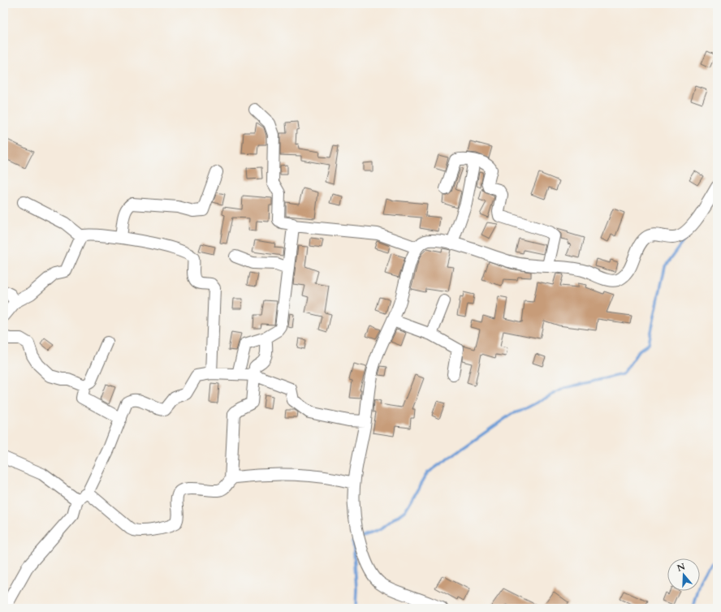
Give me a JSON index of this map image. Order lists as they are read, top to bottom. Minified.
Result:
{"north":"top"}
